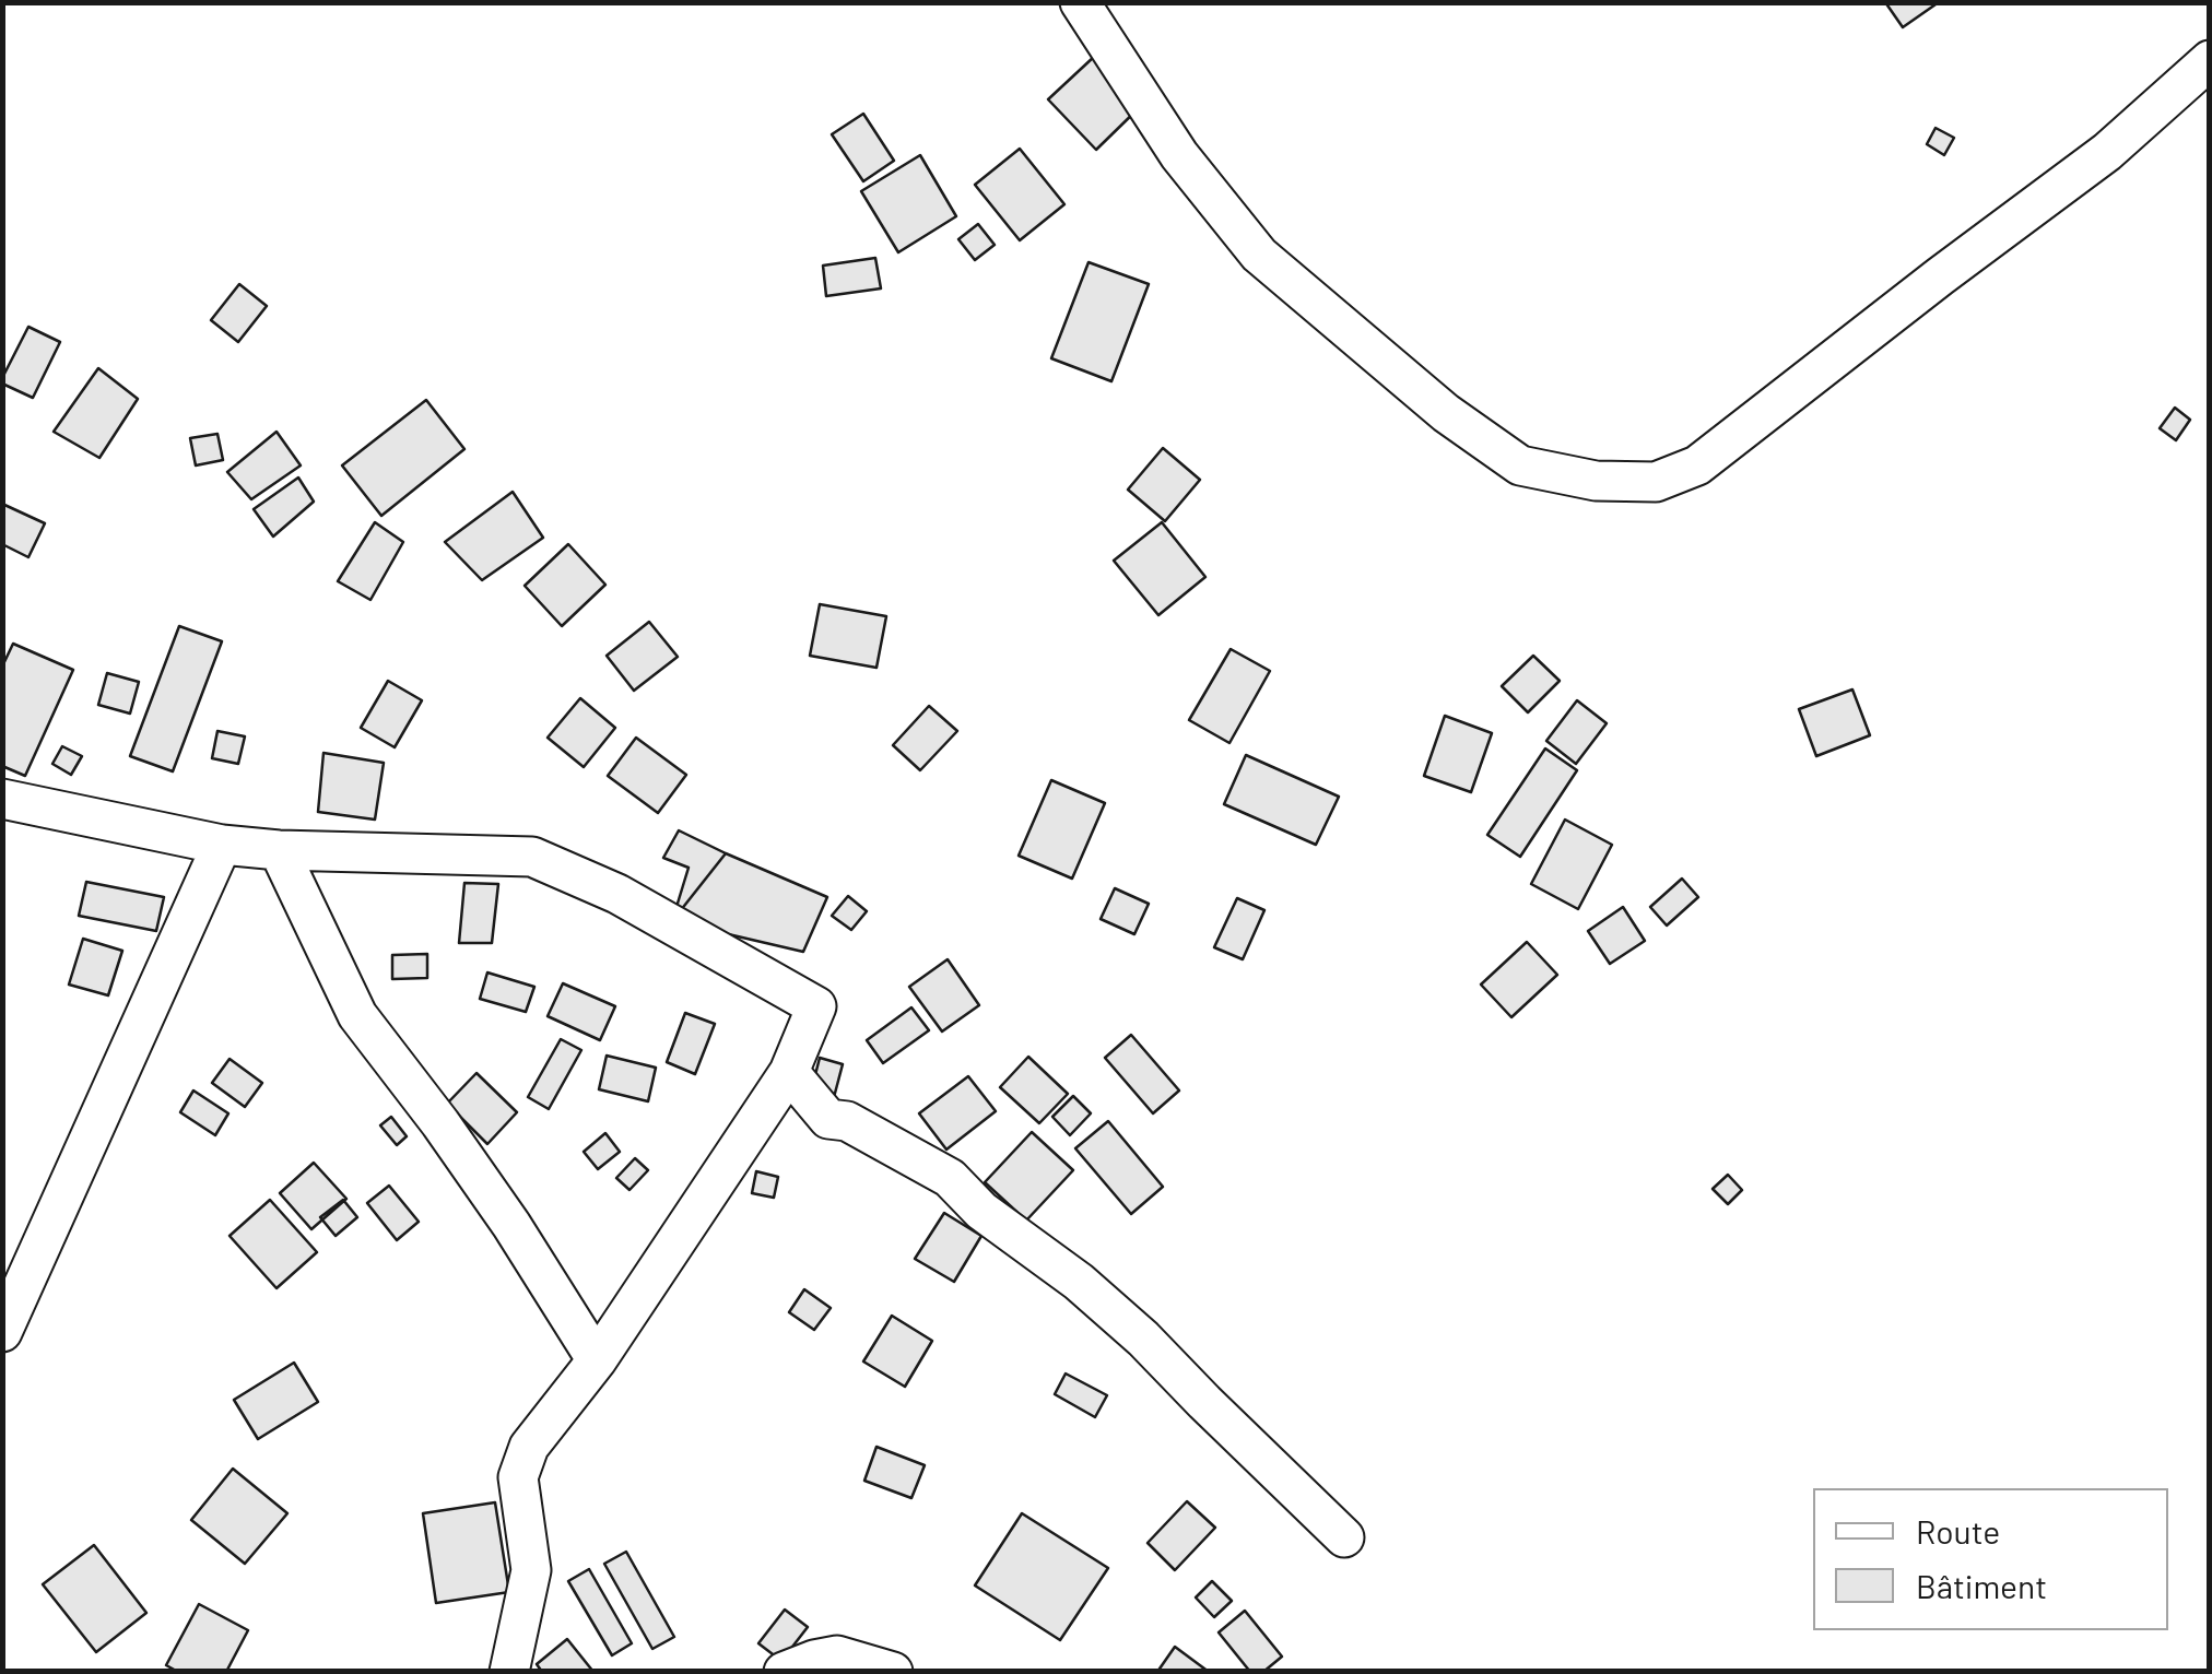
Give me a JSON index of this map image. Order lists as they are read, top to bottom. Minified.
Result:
{"legend":["Route","Bâtiment"]}
